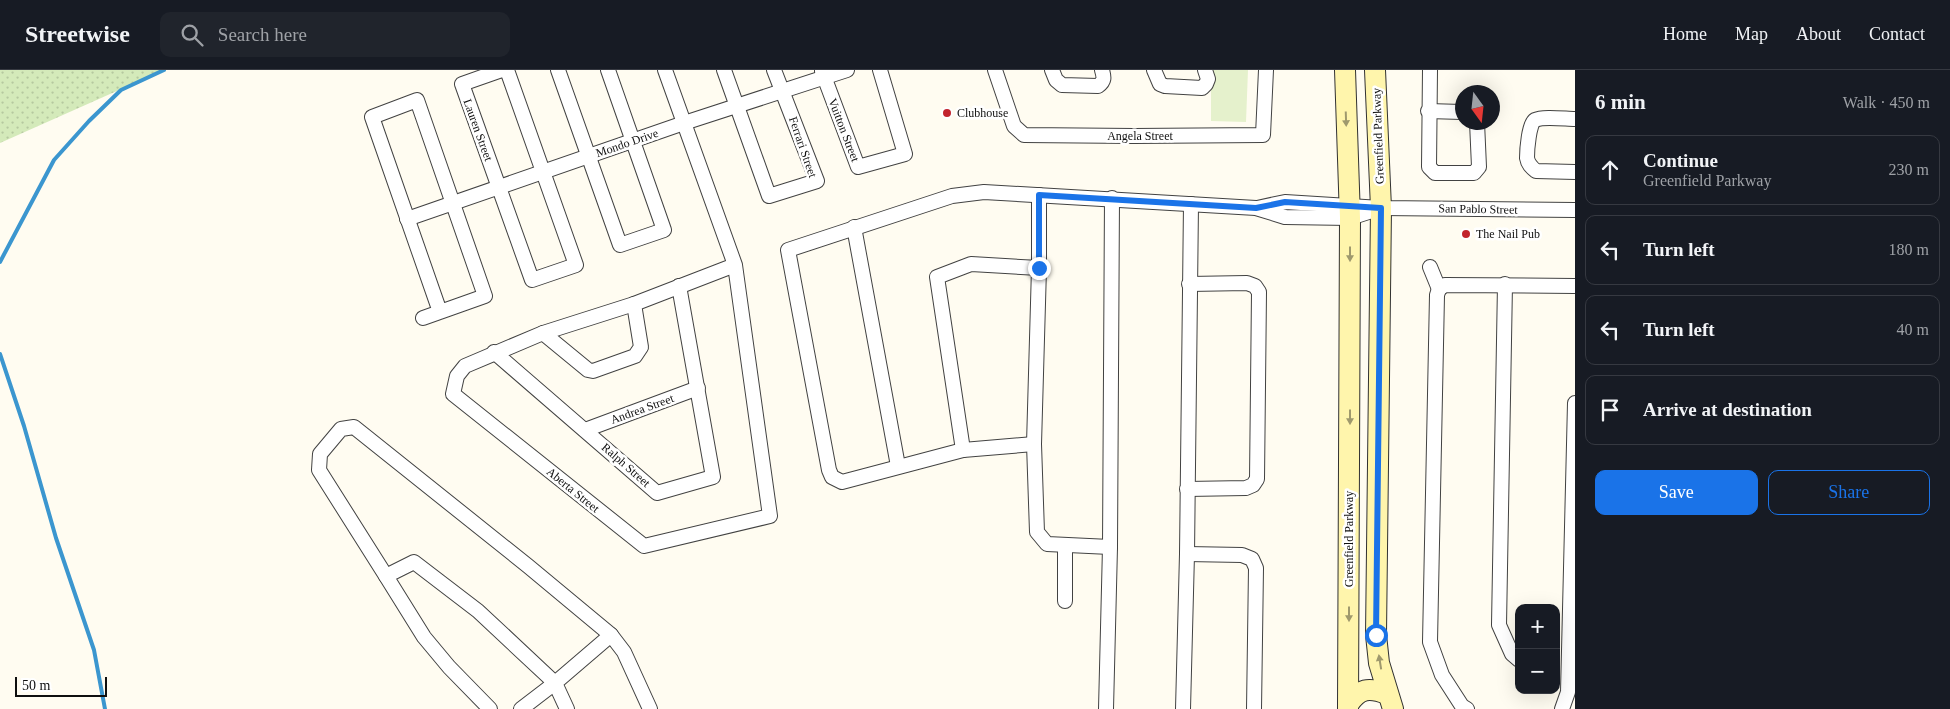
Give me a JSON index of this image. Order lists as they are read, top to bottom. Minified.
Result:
{"streets":{"main road":["Greenfield Parkway"],"street":["Lauren Street","Vuitton Street","Angela Street","Mondo Drive","Ferrari Street","San Pablo Street","Andrea Street","Ralph Street","Aberta Street"]},"crossings":[["Lauren Street","Mondo Drive"],["Vuitton Street","Mondo Drive"],["Greenfield Parkway","San Pablo Street"],["Mondo Drive","Ferrari Street"],["Mondo Drive","Aberta Street"],["Andrea Street","Ralph Street"],["Ralph Street","Aberta Street"]],"places":["Clubhouse","The Nail Pub"],"scale_bar":"50 m","north":"bottom","page":{"header":"Streetwise","search":"Search here","nav":["Home","Map","About","Contact"],"heading":["6 min","Walk · 450 m"],"list":[["Continue","Greenfield Parkway","230 m"],["Turn left","180 m"],["Turn left","40 m"],"Arrive at destination"],"buttons":["Save","Share"],"map_buttons":["+","−"],"scale":"50 m"}}
